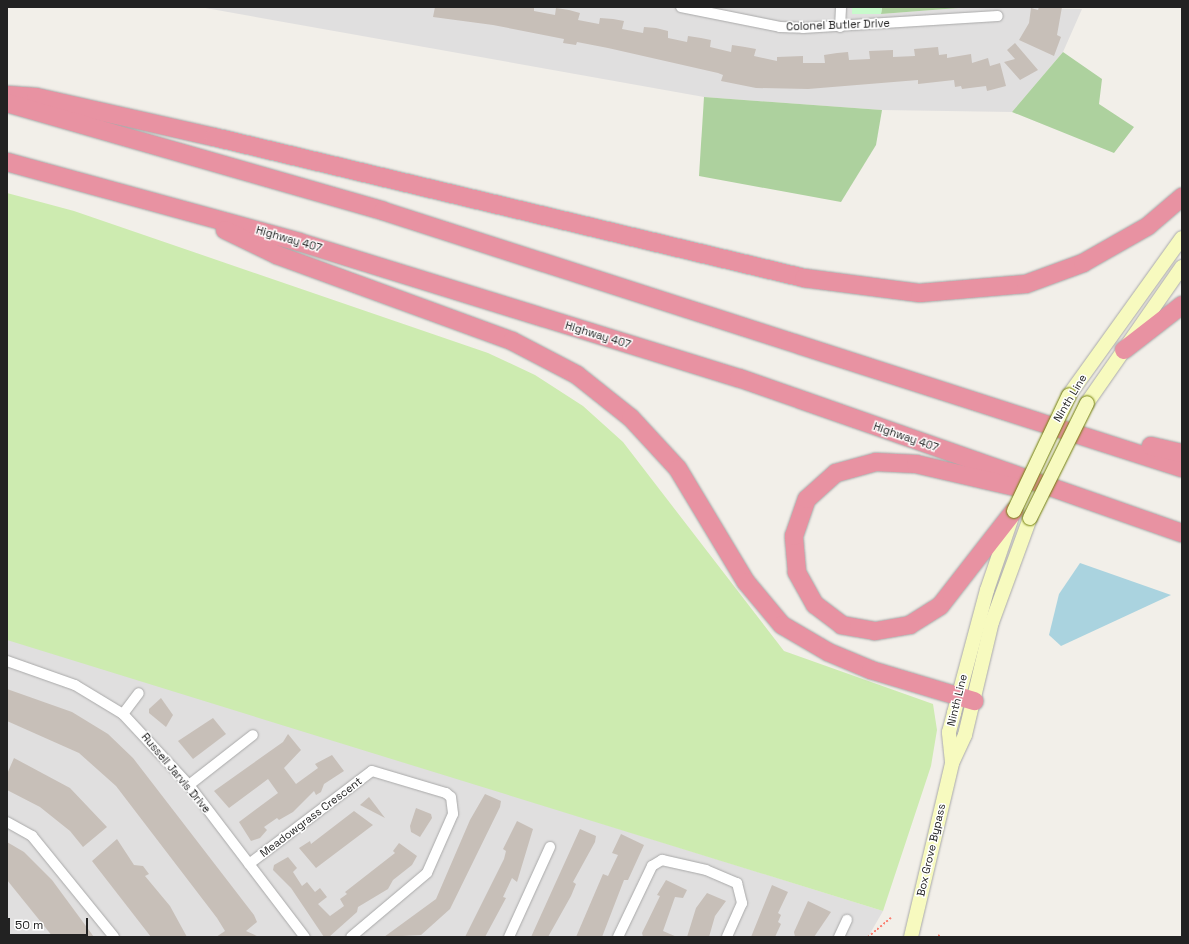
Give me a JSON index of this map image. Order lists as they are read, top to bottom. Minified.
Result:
{"streets":{"highway":["Highway 407"],"main road":["Ninth Line","Box Grove Bypass"],"street":["Colonel Butler Drive","Russell Jarvis Drive","Meadowgrass Crescent"]},"crossings":[["Ninth Line","Box Grove Bypass"],["Russell Jarvis Drive","Meadowgrass Crescent"]],"scale_bar":"50 m"}
